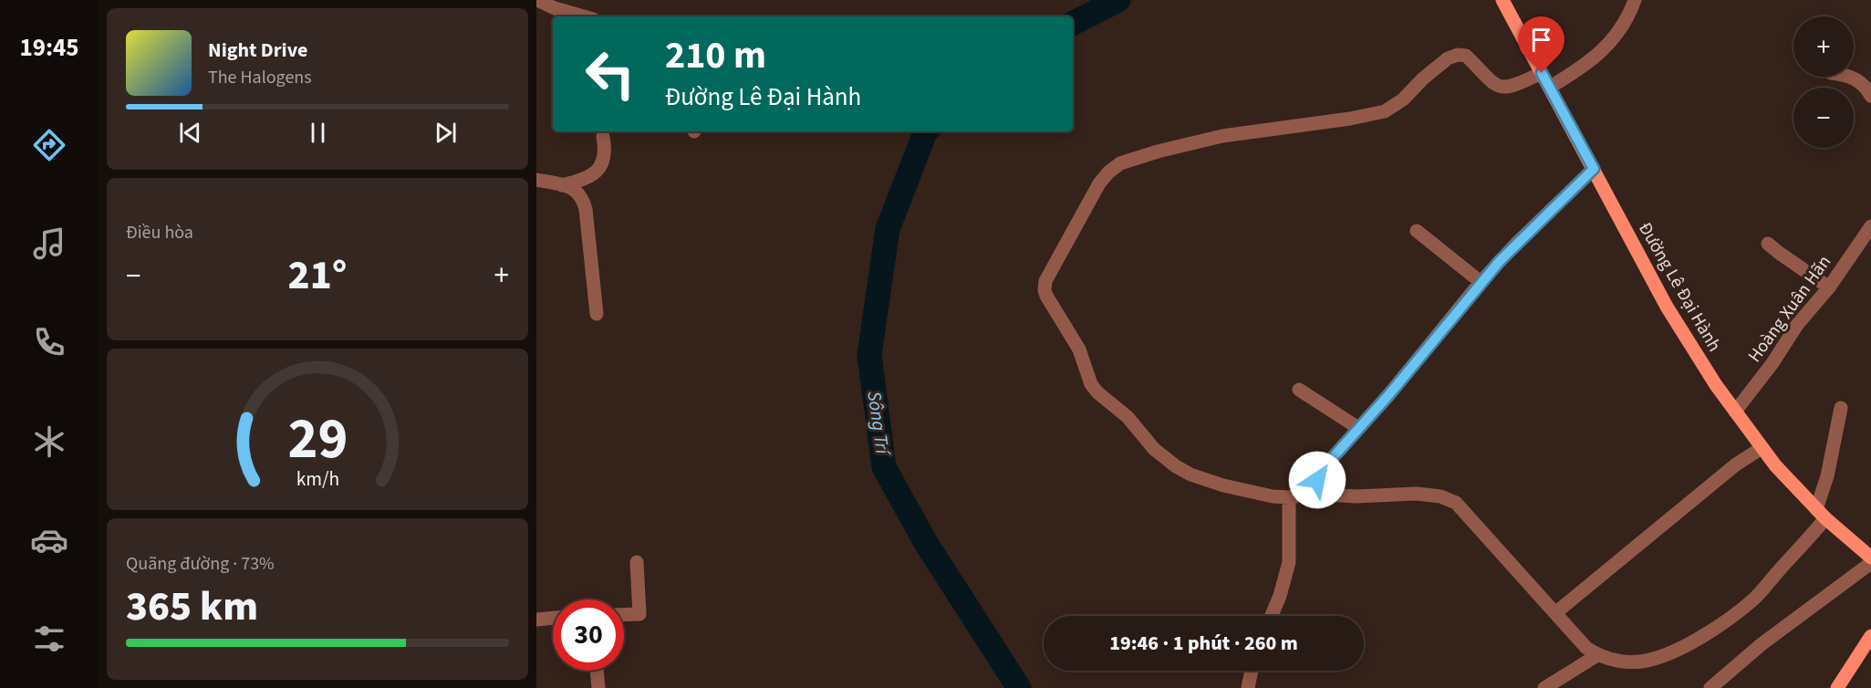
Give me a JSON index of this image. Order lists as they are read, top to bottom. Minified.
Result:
{"streets":{"main road":["Đường Lê Đại Hành"],"street":["Hoàng Xuân Hãn"]},"crossings":[["Đường Lê Đại Hành","Hoàng Xuân Hãn"]],"water":["Sông Trí"],"page":{"tabs":"19:45","map_buttons":["+","−"],"turn":["210 m","Đường Lê Đại Hành"],"song":["Night Drive","The Halogens"],"tile":["Điều hòa",["Quãng đường · 73%","365 km"]],"heat":["−","21°","+"],"limit":"30","trip":"19:46 · 1 phút · 260 m","gauge":["29","km/h"]}}
